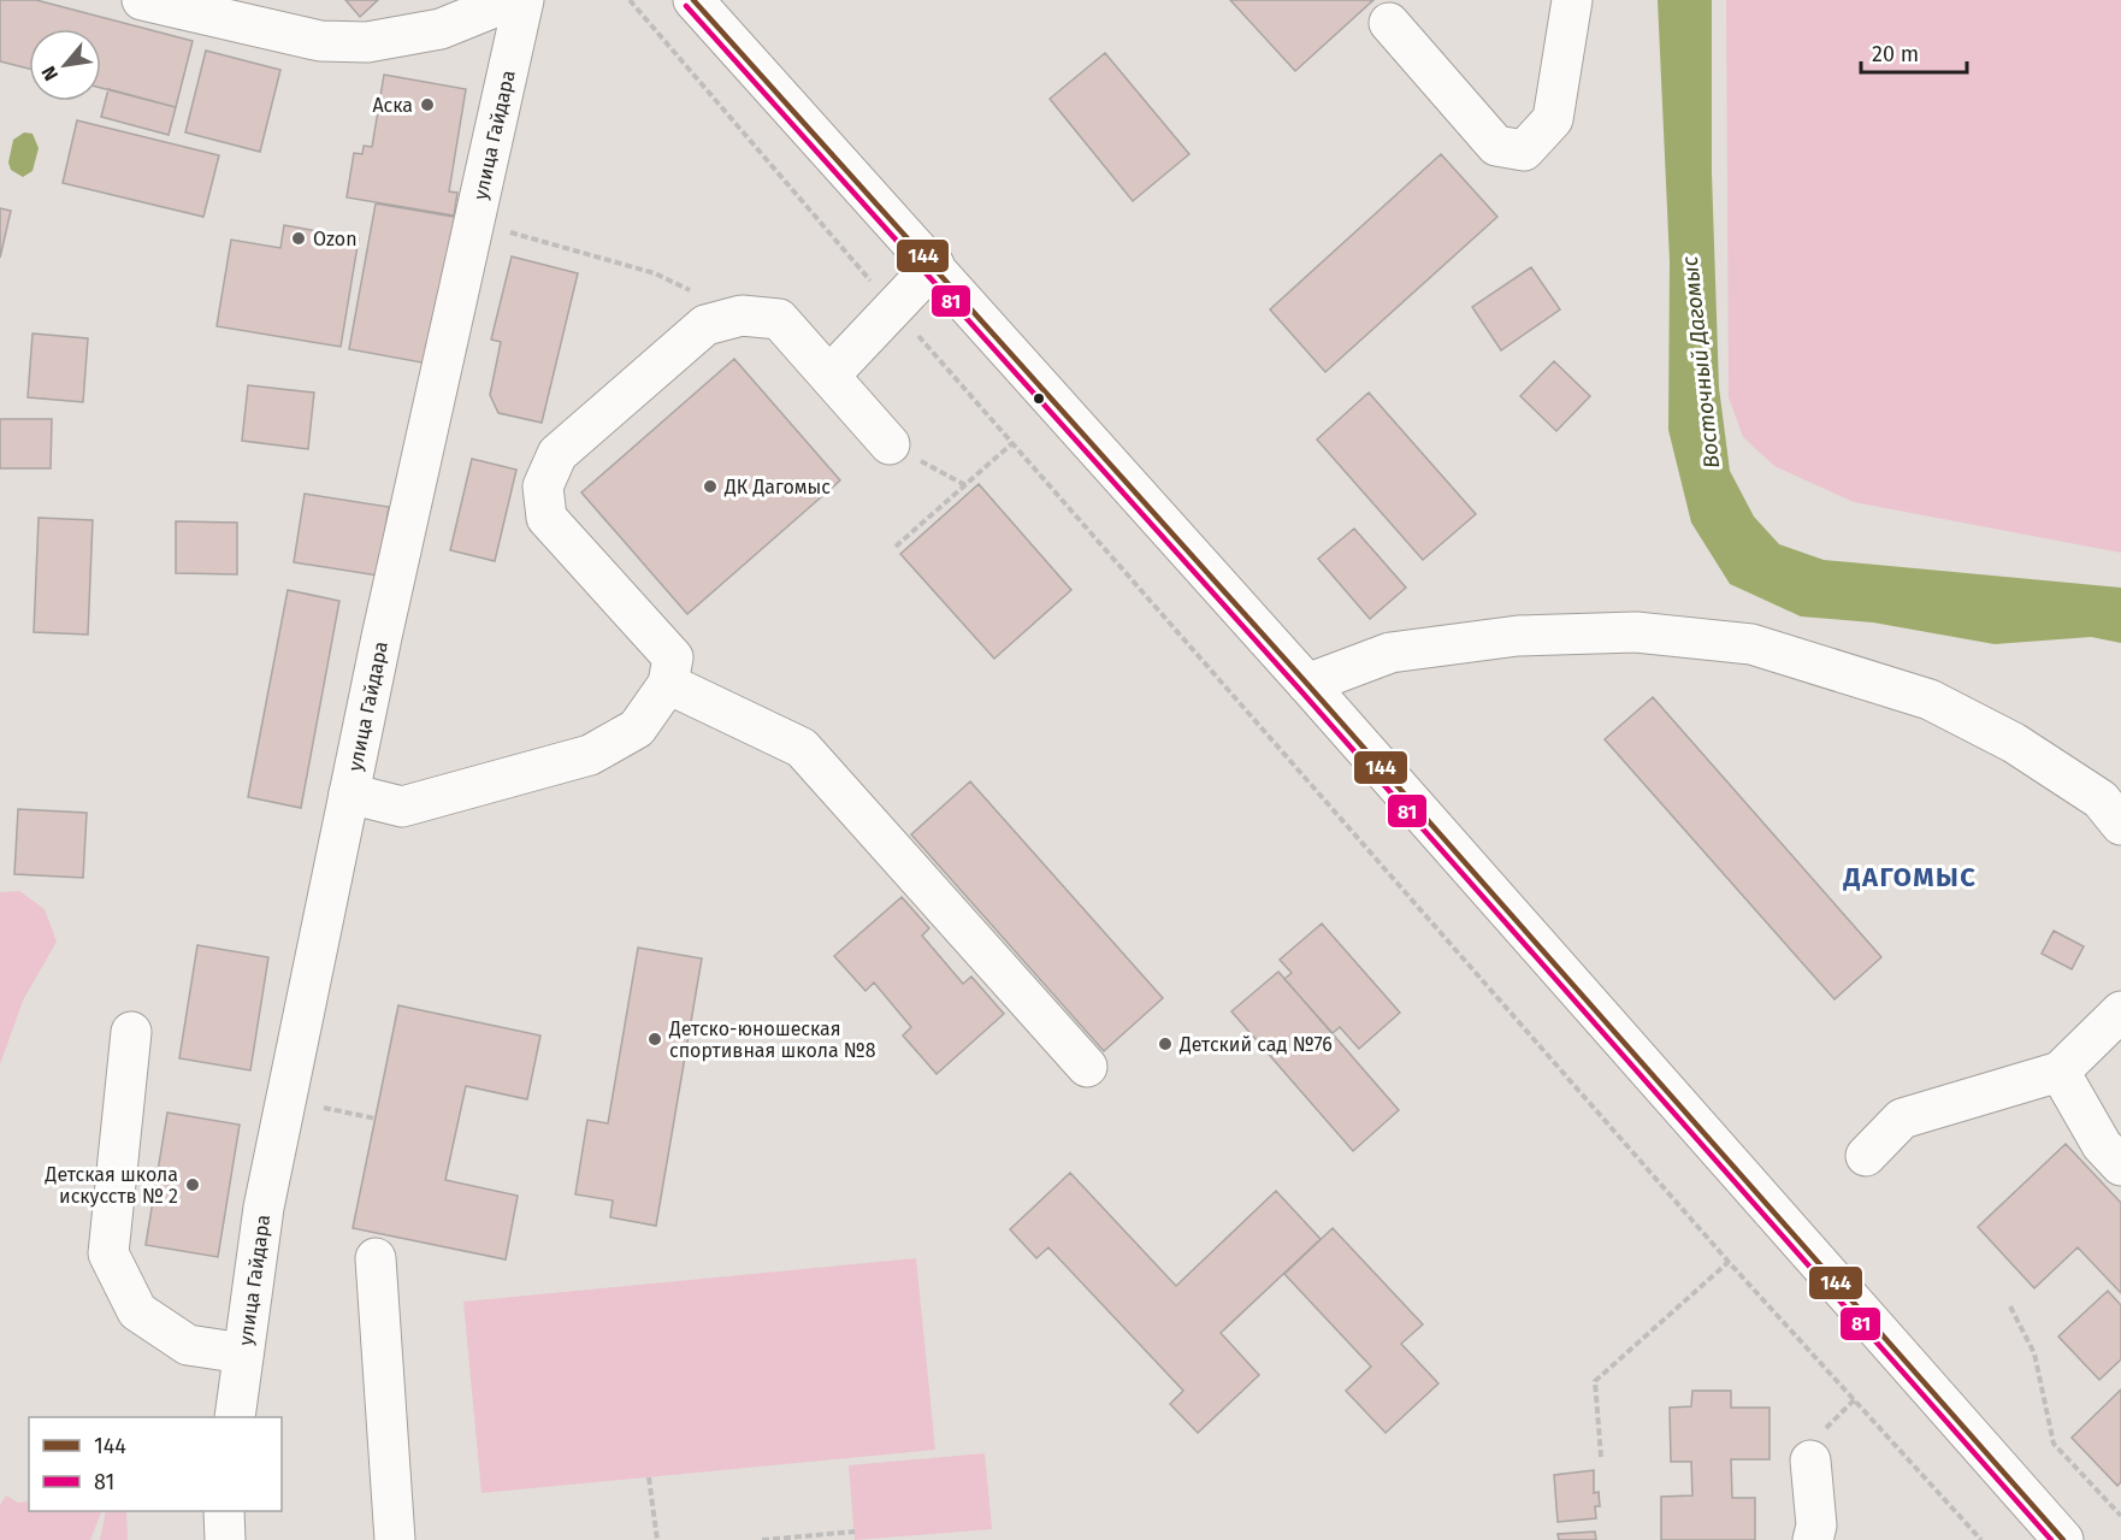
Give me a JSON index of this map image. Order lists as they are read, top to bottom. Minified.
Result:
{"streets":{"main road":["улица Гайдара"]},"districts":["ДАГОМЫС"],"water":["Восточный Дагомыс"],"places":["Аска","Ozon","ДК Дагомыс","Детско-юношеская спортивная школа №8","Детский сад №76","Детская школа искусств № 2"],"lines":["transit line 144","transit line 81"],"legend":["144","81"],"scale_bar":"20 m","north":"bottom left"}
